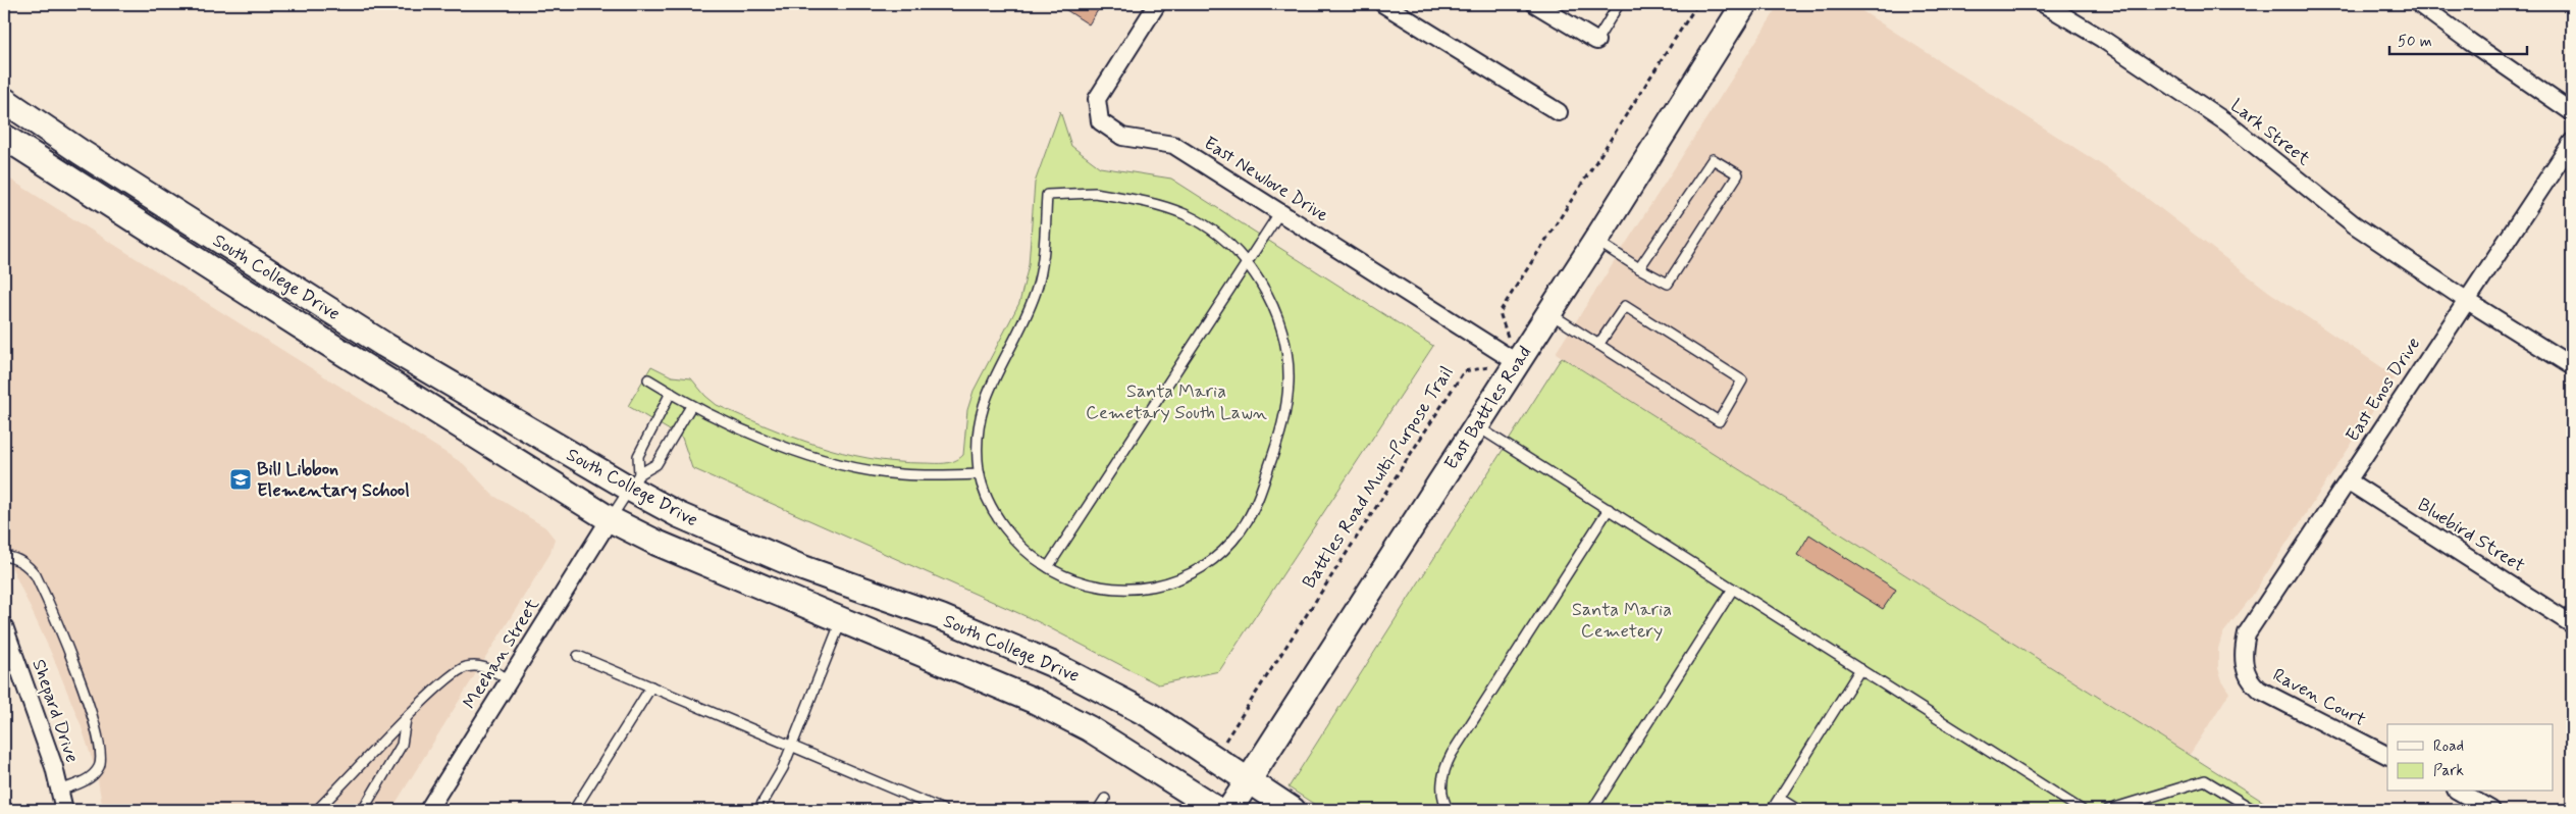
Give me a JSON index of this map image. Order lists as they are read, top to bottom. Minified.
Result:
{"streets":{"street":["Lark Street","East Newlove Drive","South College Drive","East Enos Drive","East Battles Road","Bluebird Street","Meehan Street","Raven Court","Shepard Drive"],"path":["Battles Road Multi-Purpose Trail"]},"crossings":[["Lark Street","East Enos Drive"],["East Newlove Drive","East Battles Road"],["East Newlove Drive","Battles Road Multi-Purpose Trail"],["South College Drive","East Battles Road"],["South College Drive","Battles Road Multi-Purpose Trail"],["South College Drive","Meehan Street"],["East Enos Drive","Bluebird Street"],["East Enos Drive","Raven Court"],["East Battles Road","Battles Road Multi-Purpose Trail"]],"parks":["Santa Maria Cemetary South Lawn","Santa Maria Cemetery"],"places":{"school or university":["Bill Libbon Elementary School"]},"legend":["Road","Park"],"scale_bar":"50 m"}
